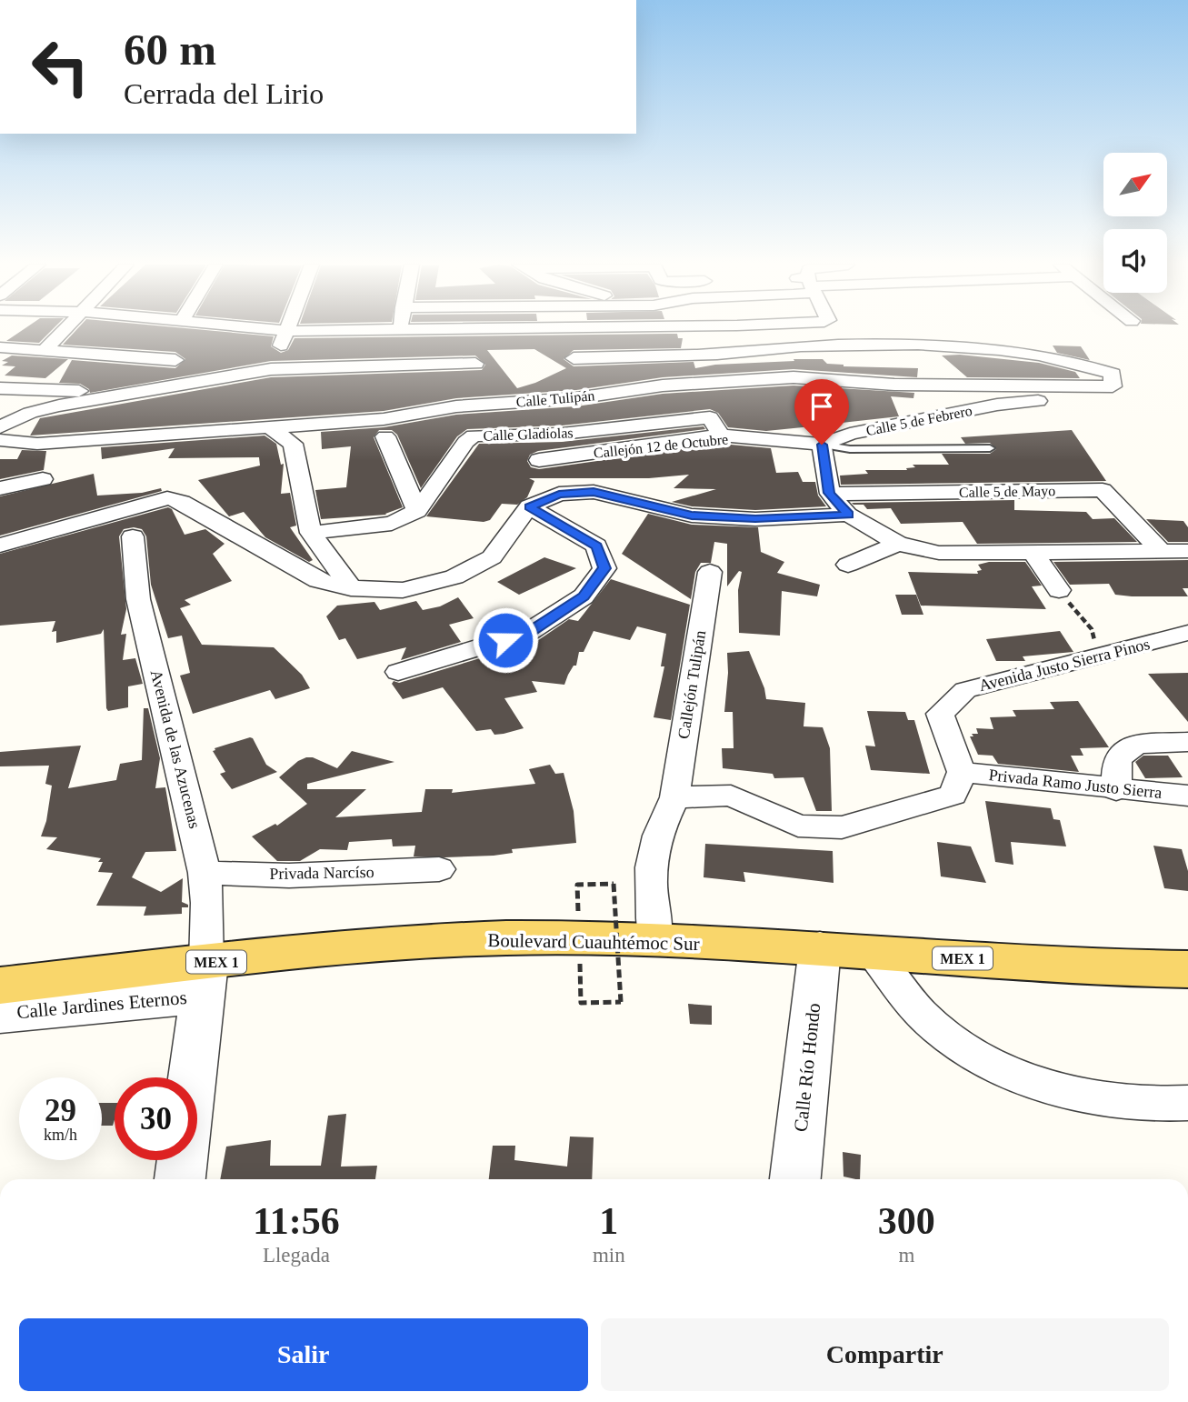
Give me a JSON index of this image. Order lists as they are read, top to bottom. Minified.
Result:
{"streets":{"main road":["Boulevard Cuauhtémoc Sur","MEX 1"],"street":["Calle Tulipán","Calle 5 de Febrero","Calle Gladiolas","Callejón 12 de Octubre","Calle 5 de Mayo","Avenida Justo Sierra Pinos","Callejón Tulipán","Avenida de las Azucenas","Privada Ramo Justo Sierra","Privada Narcíso","Calle Jardines Eternos","Calle Río Hondo"]},"crossings":[["Calle Tulipán","Calle 5 de Febrero"],["Calle 5 de Febrero","Callejón 12 de Octubre"],["Calle Gladiolas","Callejón 12 de Octubre"],["Avenida Justo Sierra Pinos","Privada Ramo Justo Sierra"],["Avenida de las Azucenas","Privada Narcíso"],["Avenida de las Azucenas","Boulevard Cuauhtémoc Sur"],["Avenida de las Azucenas","Calle Jardines Eternos"],["Boulevard Cuauhtémoc Sur","Calle Jardines Eternos"],["Boulevard Cuauhtémoc Sur","Calle Río Hondo"]],"north":"top right","page":{"turn":["60 m","Cerrada del Lirio"],"speed":"29 km/h","limit":"30","eta":["11:56","Llegada","1","min","300","m"],"buttons":["Salir","Compartir"]}}
